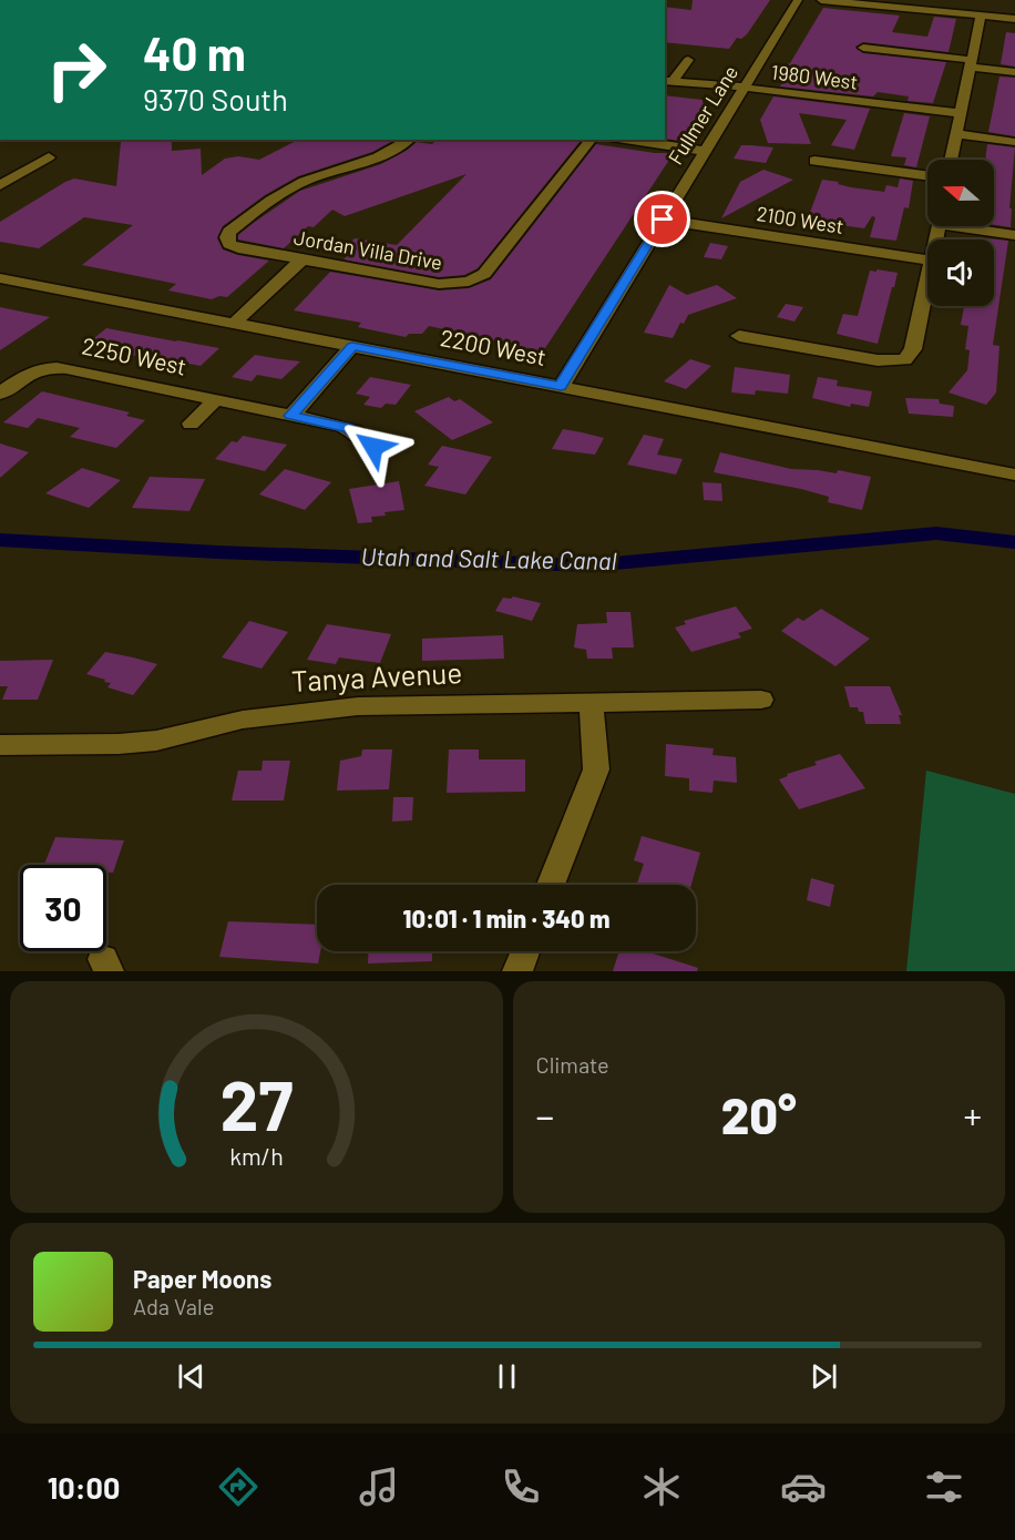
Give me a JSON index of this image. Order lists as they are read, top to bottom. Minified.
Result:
{"streets":{"street":["1980 West","Fullmer Lane","2100 West","Jordan Villa Drive","2200 West","2250 West","Tanya Avenue"]},"crossings":[["1980 West","Fullmer Lane"],["Fullmer Lane","2100 West"],["Fullmer Lane","2200 West"]],"water":["Utah and Salt Lake Canal"],"north":"left","page":{"turn":["40 m","9370 South"],"limit":"30","trip":"10:01 · 1 min · 340 m","tile":"Climate","heat":["−","20°","+"],"song":["Paper Moons","Ada Vale"],"tabs":"10:00","gauge":["27","km/h"]}}
